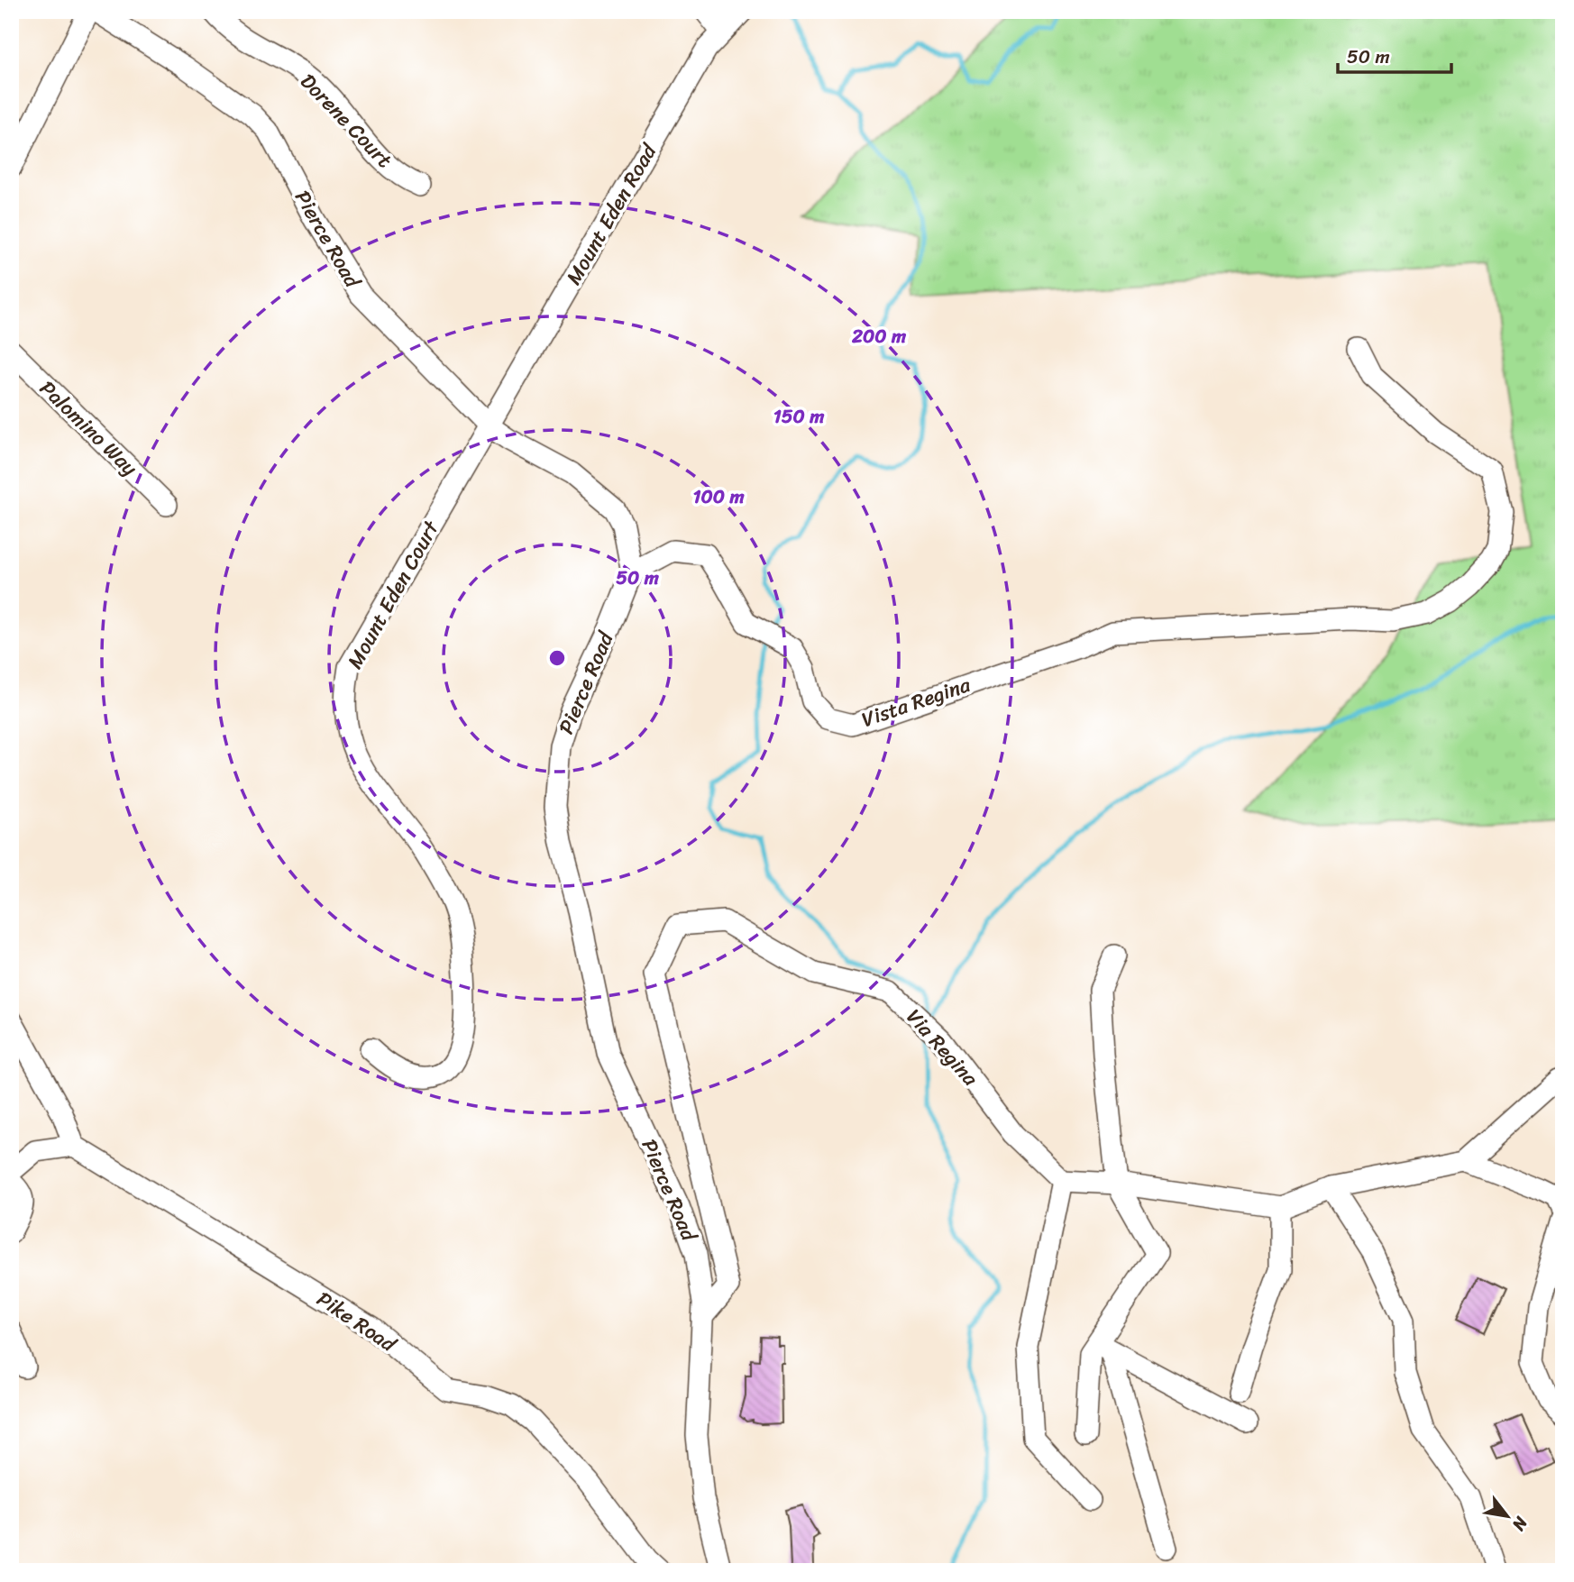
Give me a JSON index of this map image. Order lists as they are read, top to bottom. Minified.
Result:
{"streets":{"street":["Dorene Court","Mount Eden Road","Pierce Road","Palomino Way","Mount Eden Court","Vista Regina","Via Regina","Pike Road"]},"crossings":[["Mount Eden Road","Pierce Road"],["Mount Eden Road","Mount Eden Court"],["Pierce Road","Mount Eden Court"],["Pierce Road","Vista Regina"],["Pierce Road","Via Regina"]],"scale_bar":"50 m","north":"bottom right","rings":["200 m","150 m","100 m","50 m"]}
